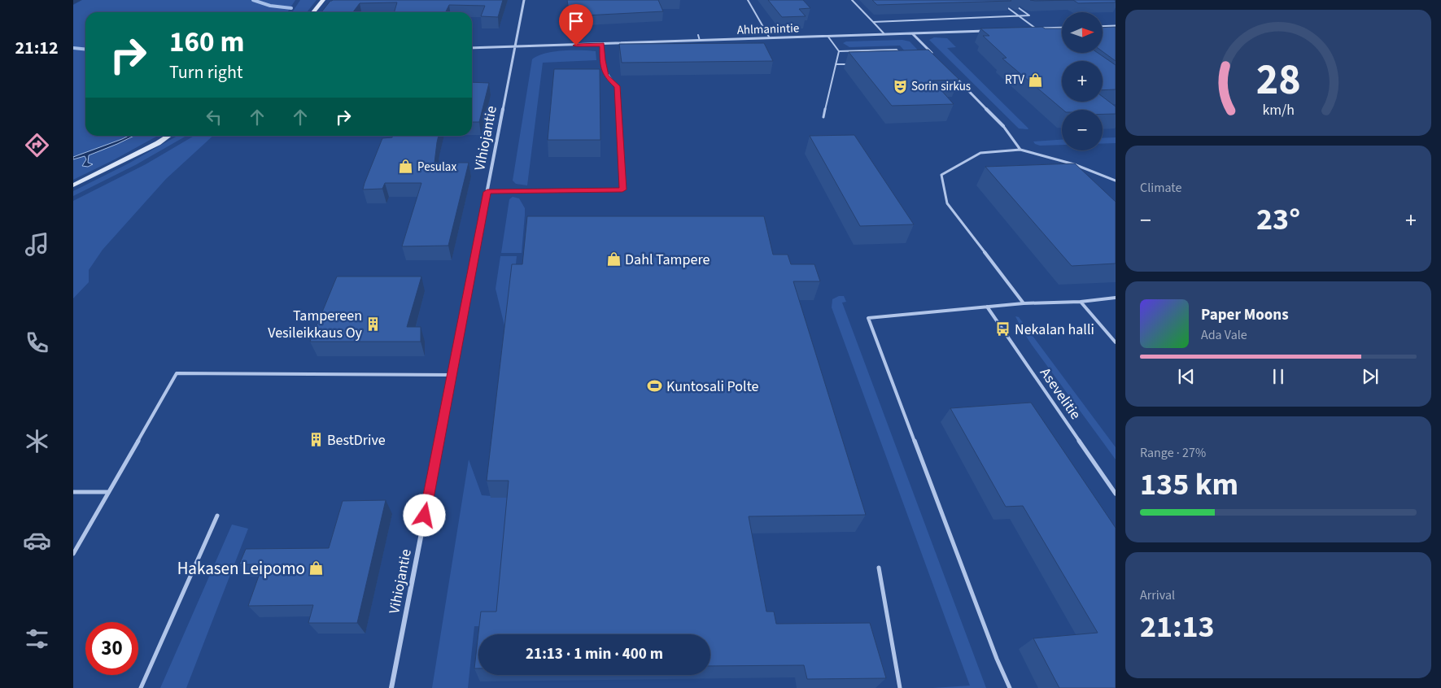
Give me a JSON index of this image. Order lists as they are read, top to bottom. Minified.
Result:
{"streets":{"street":["Ahlmanintie","Vihiojantie"],"lane":["Asevelitie"]},"crossings":[["Ahlmanintie","Vihiojantie"]],"places":{"shop":["RTV","Pesulax","Dahl Tampere","Hakasen Leipomo"],"theatre":["Sorin sirkus"],"building":["Tampereen Vesileikkaus Oy","BestDrive"],"bus stop":["Nekalan halli"],"sports":["Kuntosali Polte"]},"north":"right","page":{"tabs":"21:12","map_buttons":["+","−"],"turn":["160 m","Turn right"],"tile":["Climate",["Range · 27%","135 km"],["Arrival","21:13"]],"heat":["−","23°","+"],"song":["Paper Moons","Ada Vale"],"limit":"30","trip":"21:13 · 1 min · 400 m","gauge":["28","km/h"]}}
